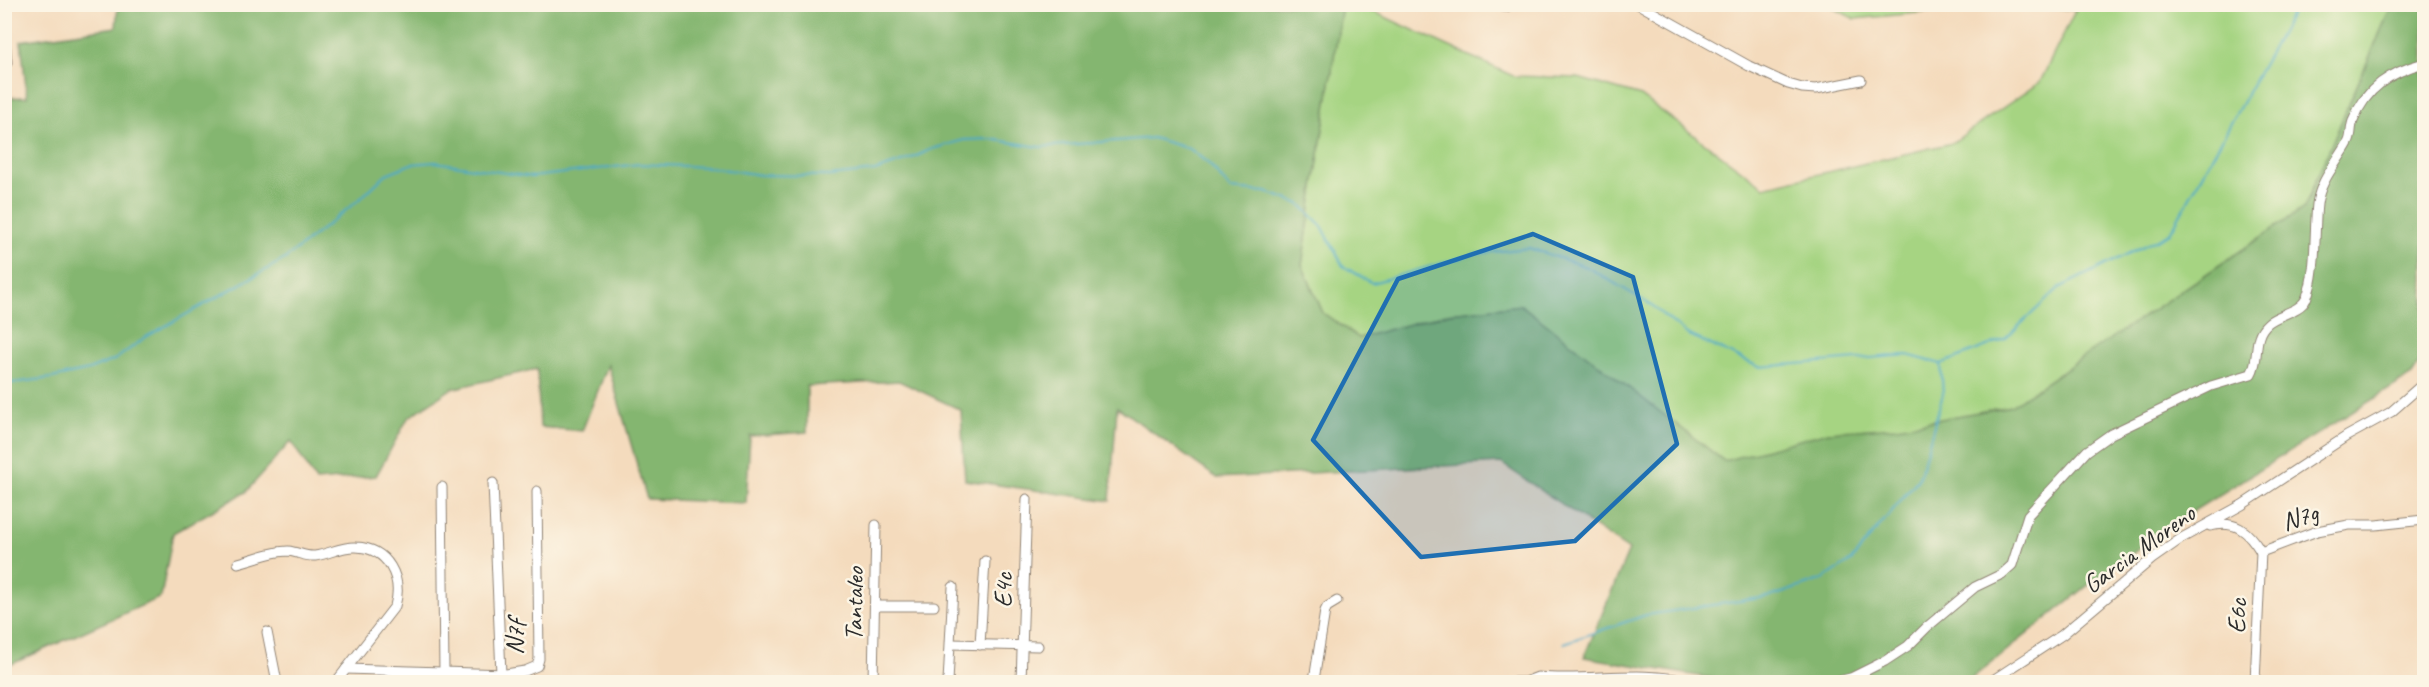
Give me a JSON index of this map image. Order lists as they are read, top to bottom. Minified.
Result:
{"streets":{"street":["N7g","Garcia Moreno","E4c","Tantaleo","E6c","N7f"]},"crossings":[["N7g","Garcia Moreno"],["N7g","E6c"]]}
